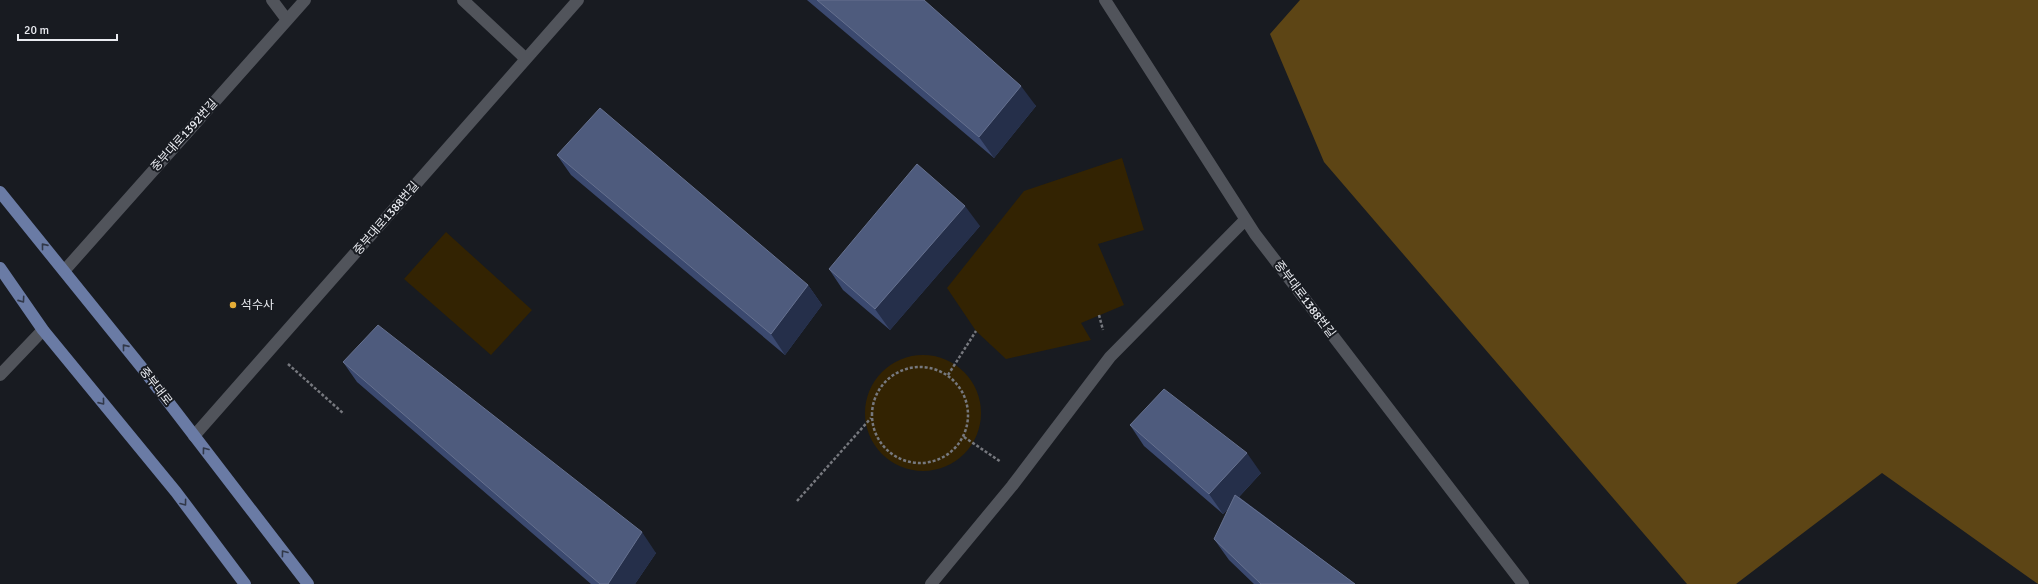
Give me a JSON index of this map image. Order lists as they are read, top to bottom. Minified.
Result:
{"streets":{"main road":["중부대로"],"street":["중부대로1392번길","중부대로1388번길"]},"crossings":[["중부대로1392번길","중부대로"],["중부대로1388번길","중부대로"]],"places":["석수사"],"scale_bar":"20 m"}
